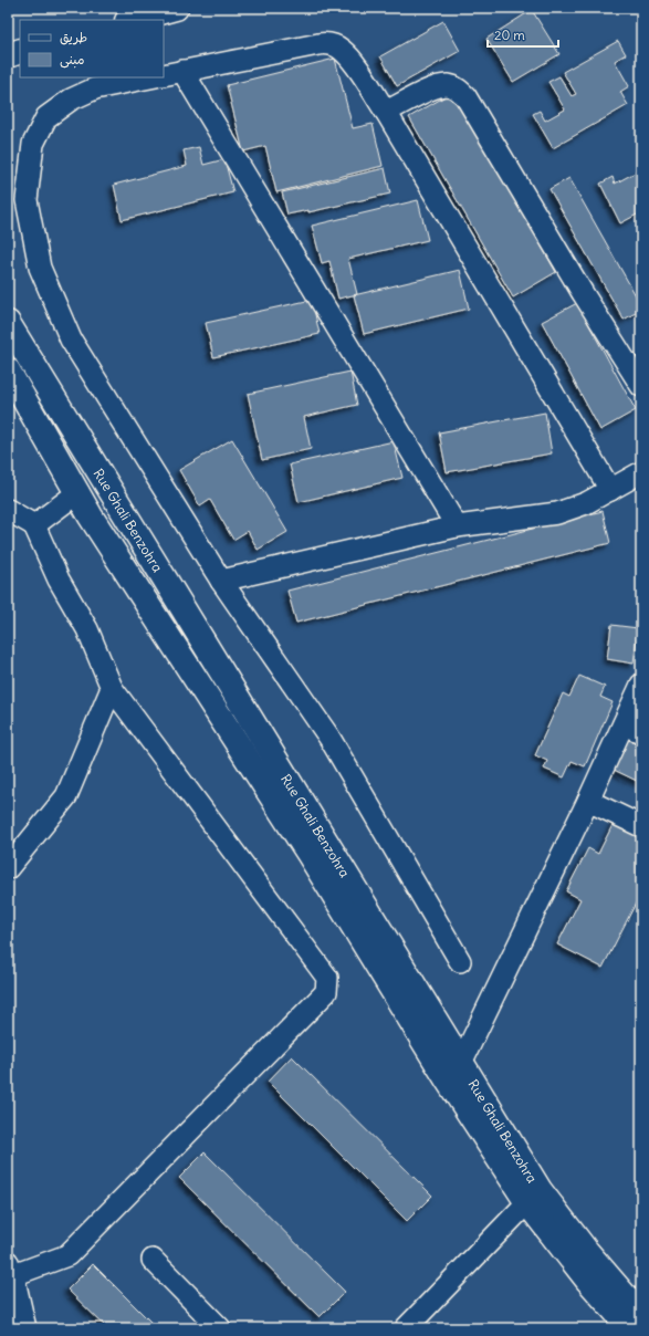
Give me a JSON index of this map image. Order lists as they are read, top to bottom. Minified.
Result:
{"streets":{"main road":["Rue Ghali Benzohra"]},"legend":["طريق","مبنى"],"scale_bar":"20 m"}
